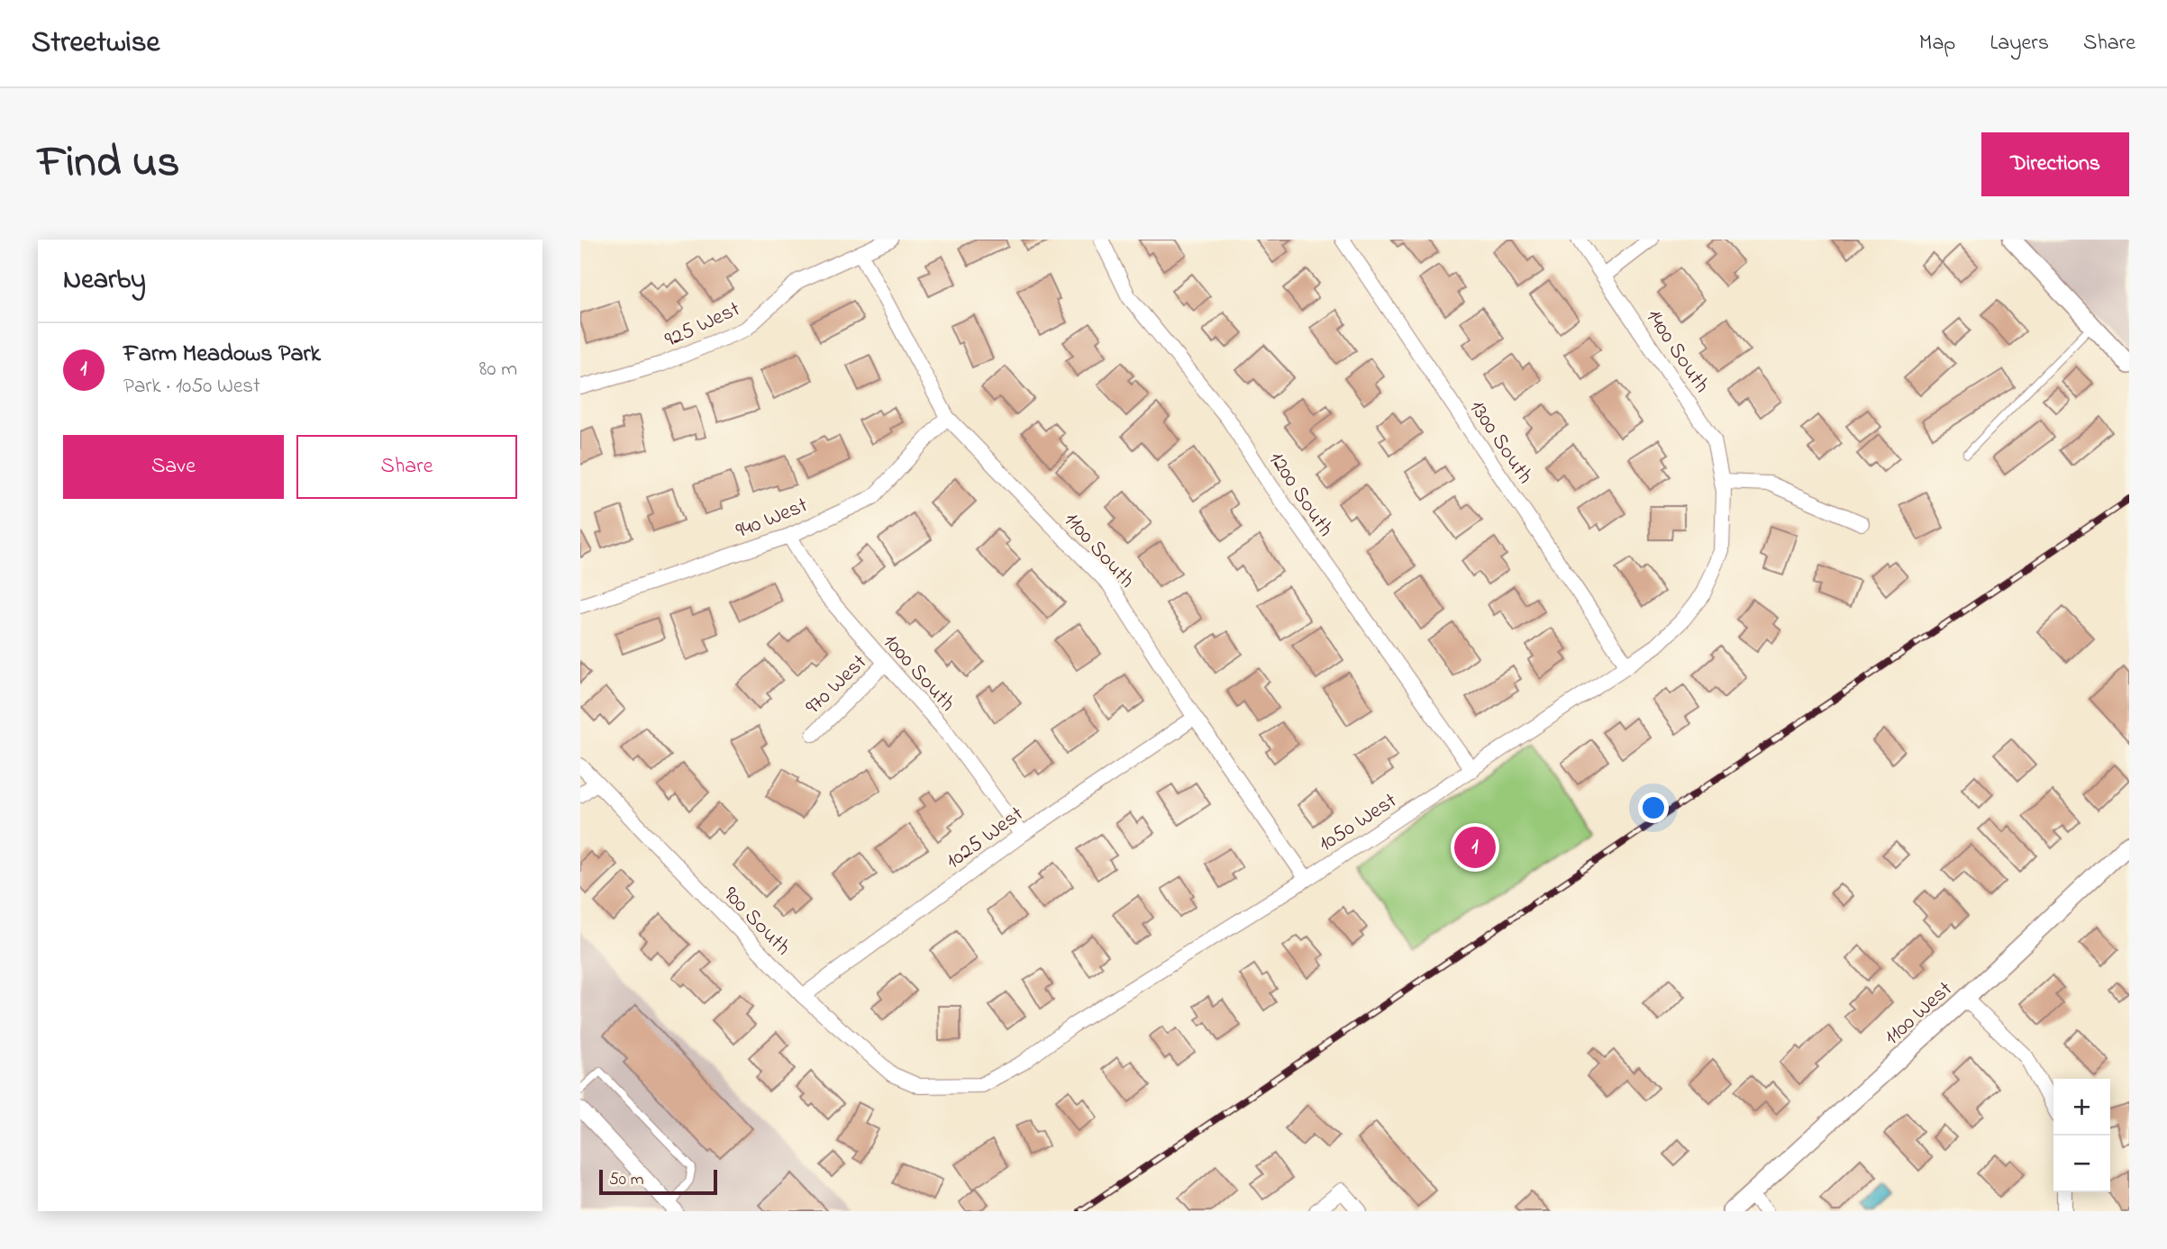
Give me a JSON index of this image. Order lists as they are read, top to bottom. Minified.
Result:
{"streets":{"street":["925 West","1400 South","1300 South","1200 South","940 West","1100 South","1000 South","970 West","1050 West","1025 West","900 South","1100 West"]},"crossings":[["925 West","1100 South"],["1400 South","1050 West"],["1300 South","1050 West"],["1200 South","1050 West"],["940 West","1100 South"],["940 West","1000 South"],["1100 South","1050 West"],["1100 South","1025 West"],["1000 South","970 West"],["1000 South","1025 West"],["1050 West","900 South"],["1025 West","900 South"]],"scale_bar":"50 m","page":{"header":"Streetwise","nav":["Map","Layers","Share"],"title":"Find us","buttons":["Directions",["Save","Share"]],"heading":"Nearby","list":[{"mark":"1","name":"Farm Meadows Park","note":"Park · 1050 West","value":"80 m"}],"pins":"1","map_buttons":["+","−"],"scale":"50 m"}}
